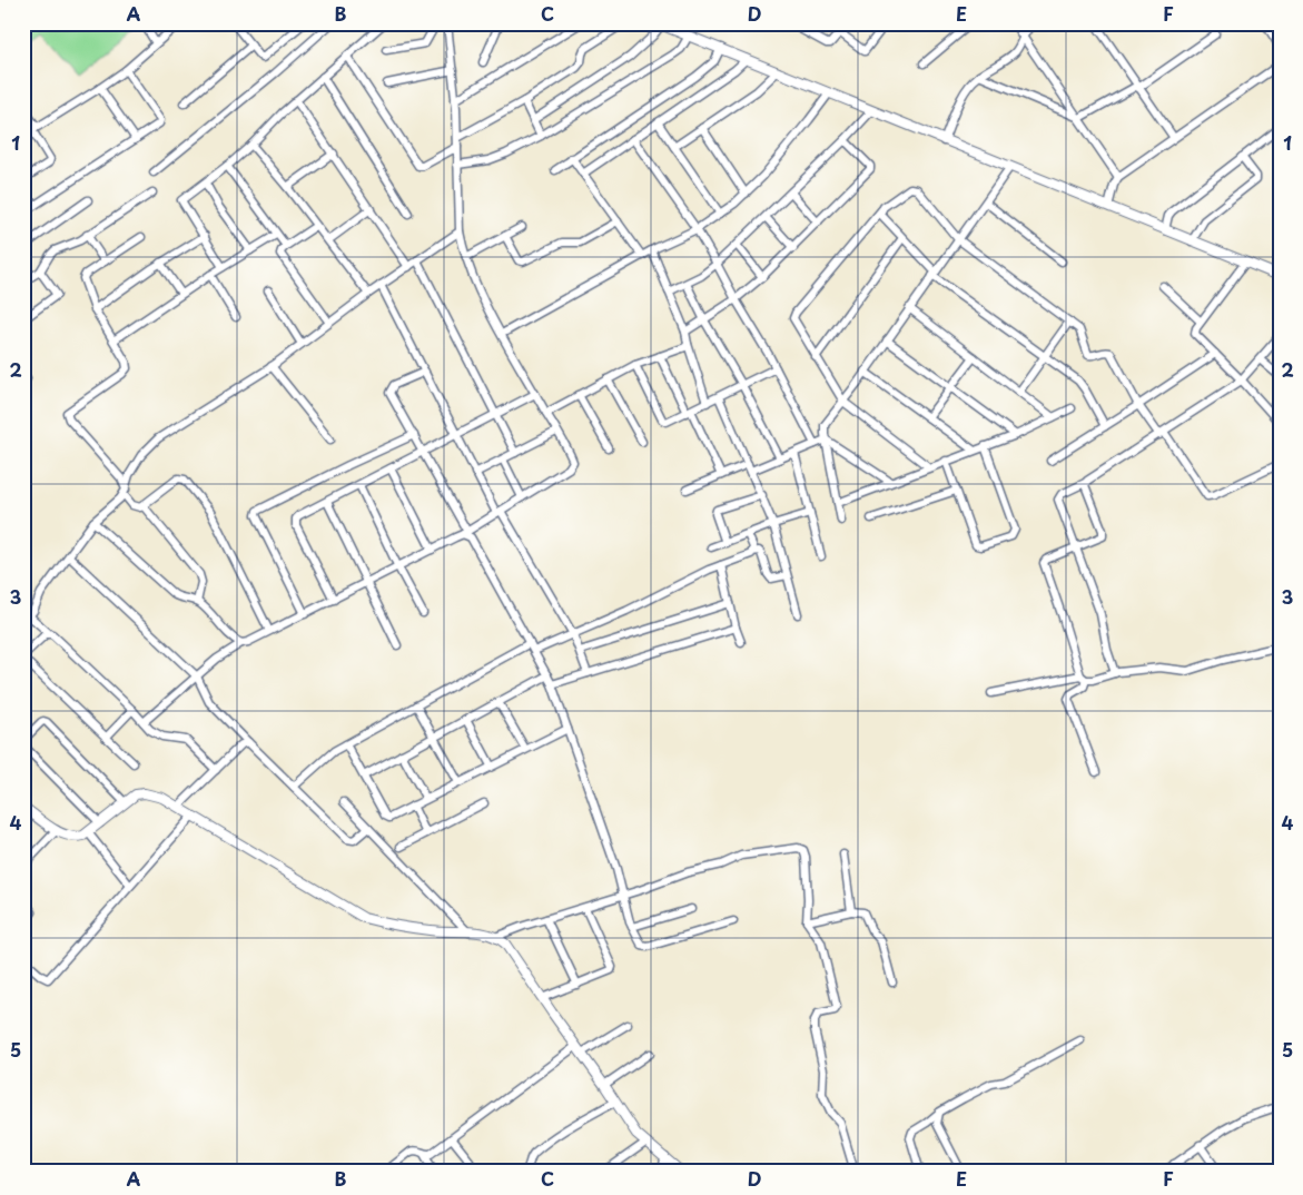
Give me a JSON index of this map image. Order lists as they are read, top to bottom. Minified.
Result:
{"grid":{"columns":["A","B","C","D","E","F"],"rows":["1","2","3","4","5"]}}
